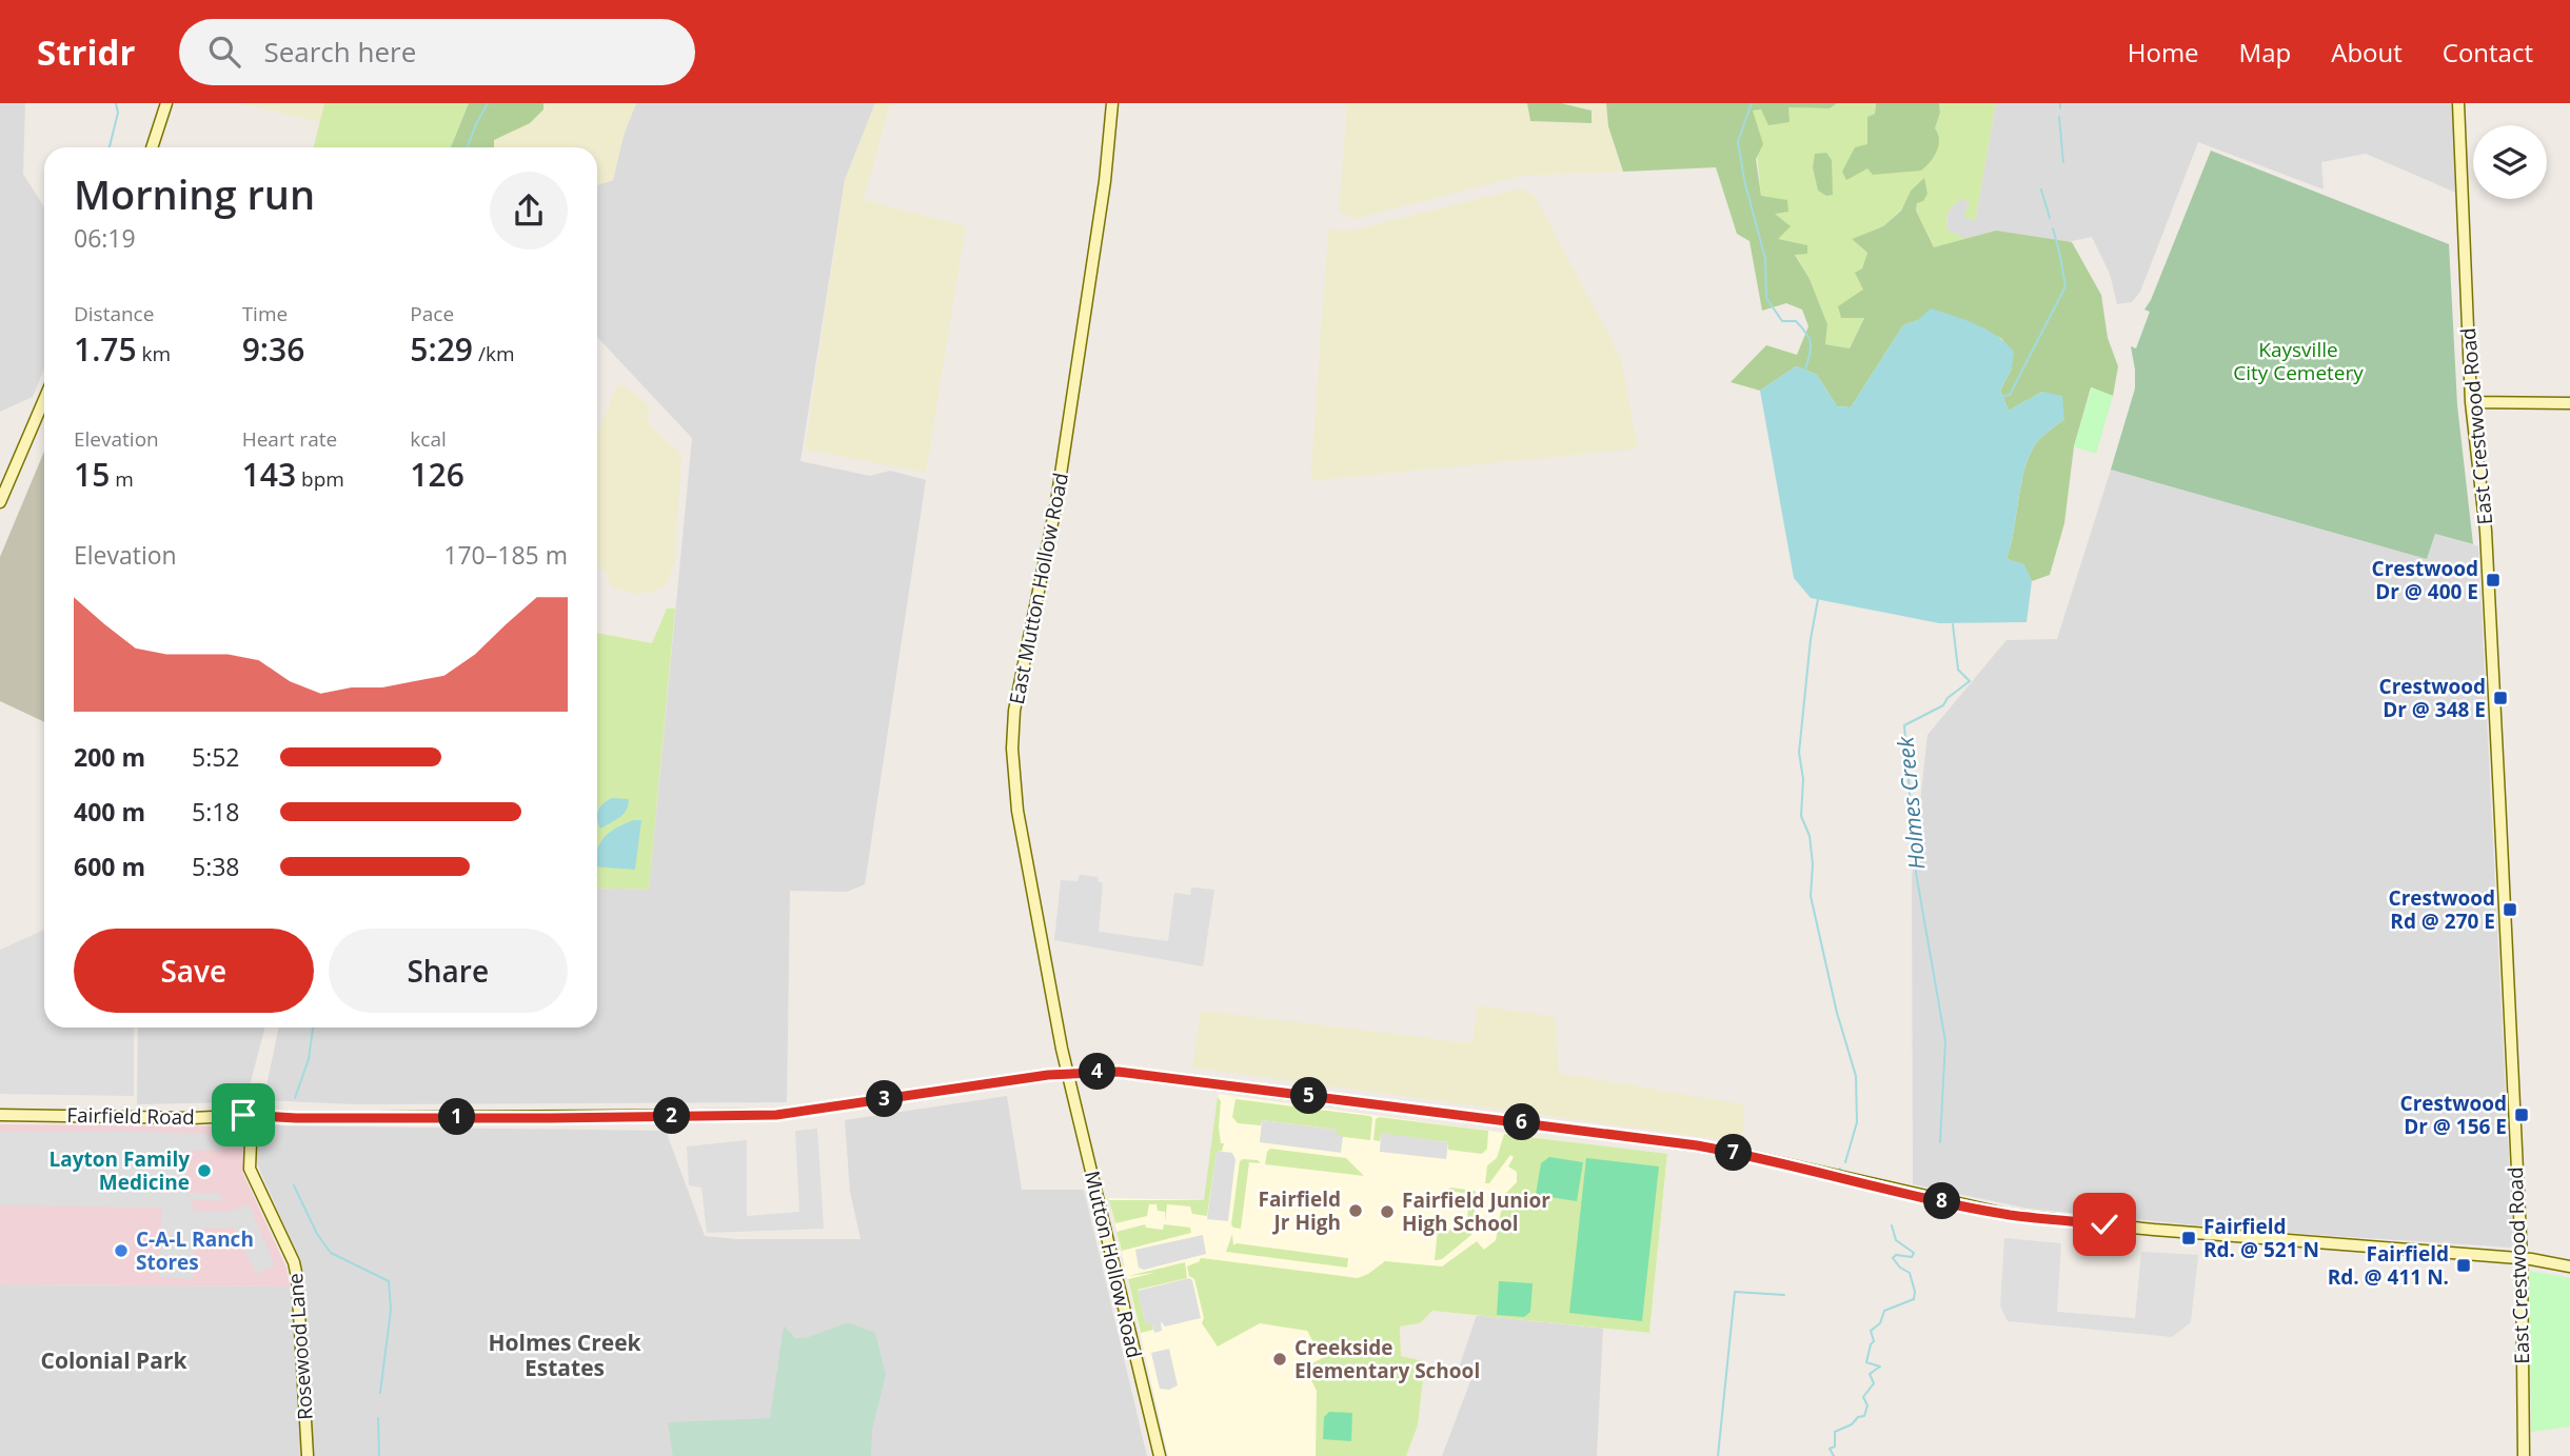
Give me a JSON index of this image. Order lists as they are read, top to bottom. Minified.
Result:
{"streets":{"street":["East Crestwood Road","East Mutton Hollow Road","Fairfield Road","Mutton Hollow Road","Rosewood Lane"]},"crossings":[["East Crestwood Road","Fairfield Road"],["East Mutton Hollow Road","Fairfield Road"],["East Mutton Hollow Road","Mutton Hollow Road"],["Fairfield Road","Mutton Hollow Road"],["Fairfield Road","Rosewood Lane"]],"districts":["Holmes Creek Estates","Colonial Park"],"water":["Holmes Creek"],"parks":["Kaysville City Cemetery"],"places":{"transit":["Crestwood Dr @ 400 E","Crestwood Dr @ 348 E","Crestwood Rd @ 270 E","Crestwood Dr @ 156 E","Fairfield Rd. @ 521 N","Fairfield Rd. @ 411 N."],"other":["Layton Family Medicine","Fairfield Jr High","Fairfield Junior High School","C-A-L Ranch Stores","Creekside Elementary School"]},"page":{"header":"Stridr","search":"Search here","nav":["Home","Map","About","Contact"],"heading":["Morning run","06:19"],"stats":[["Distance","1.75 km"],["Time","9:36"],["Pace","5:29 /km"],["Elevation","15 m"],["Heart rate","143 bpm"],["kcal","126"]],"chart":["Elevation","170–185 m"],"list":[{"name":"200 m","note":"5:52"},{"name":"400 m","note":"5:18"},{"name":"600 m","note":"5:38"}],"buttons":["Save","Share"],"pins":["4","5","3","2","1","6","7","8"]}}
